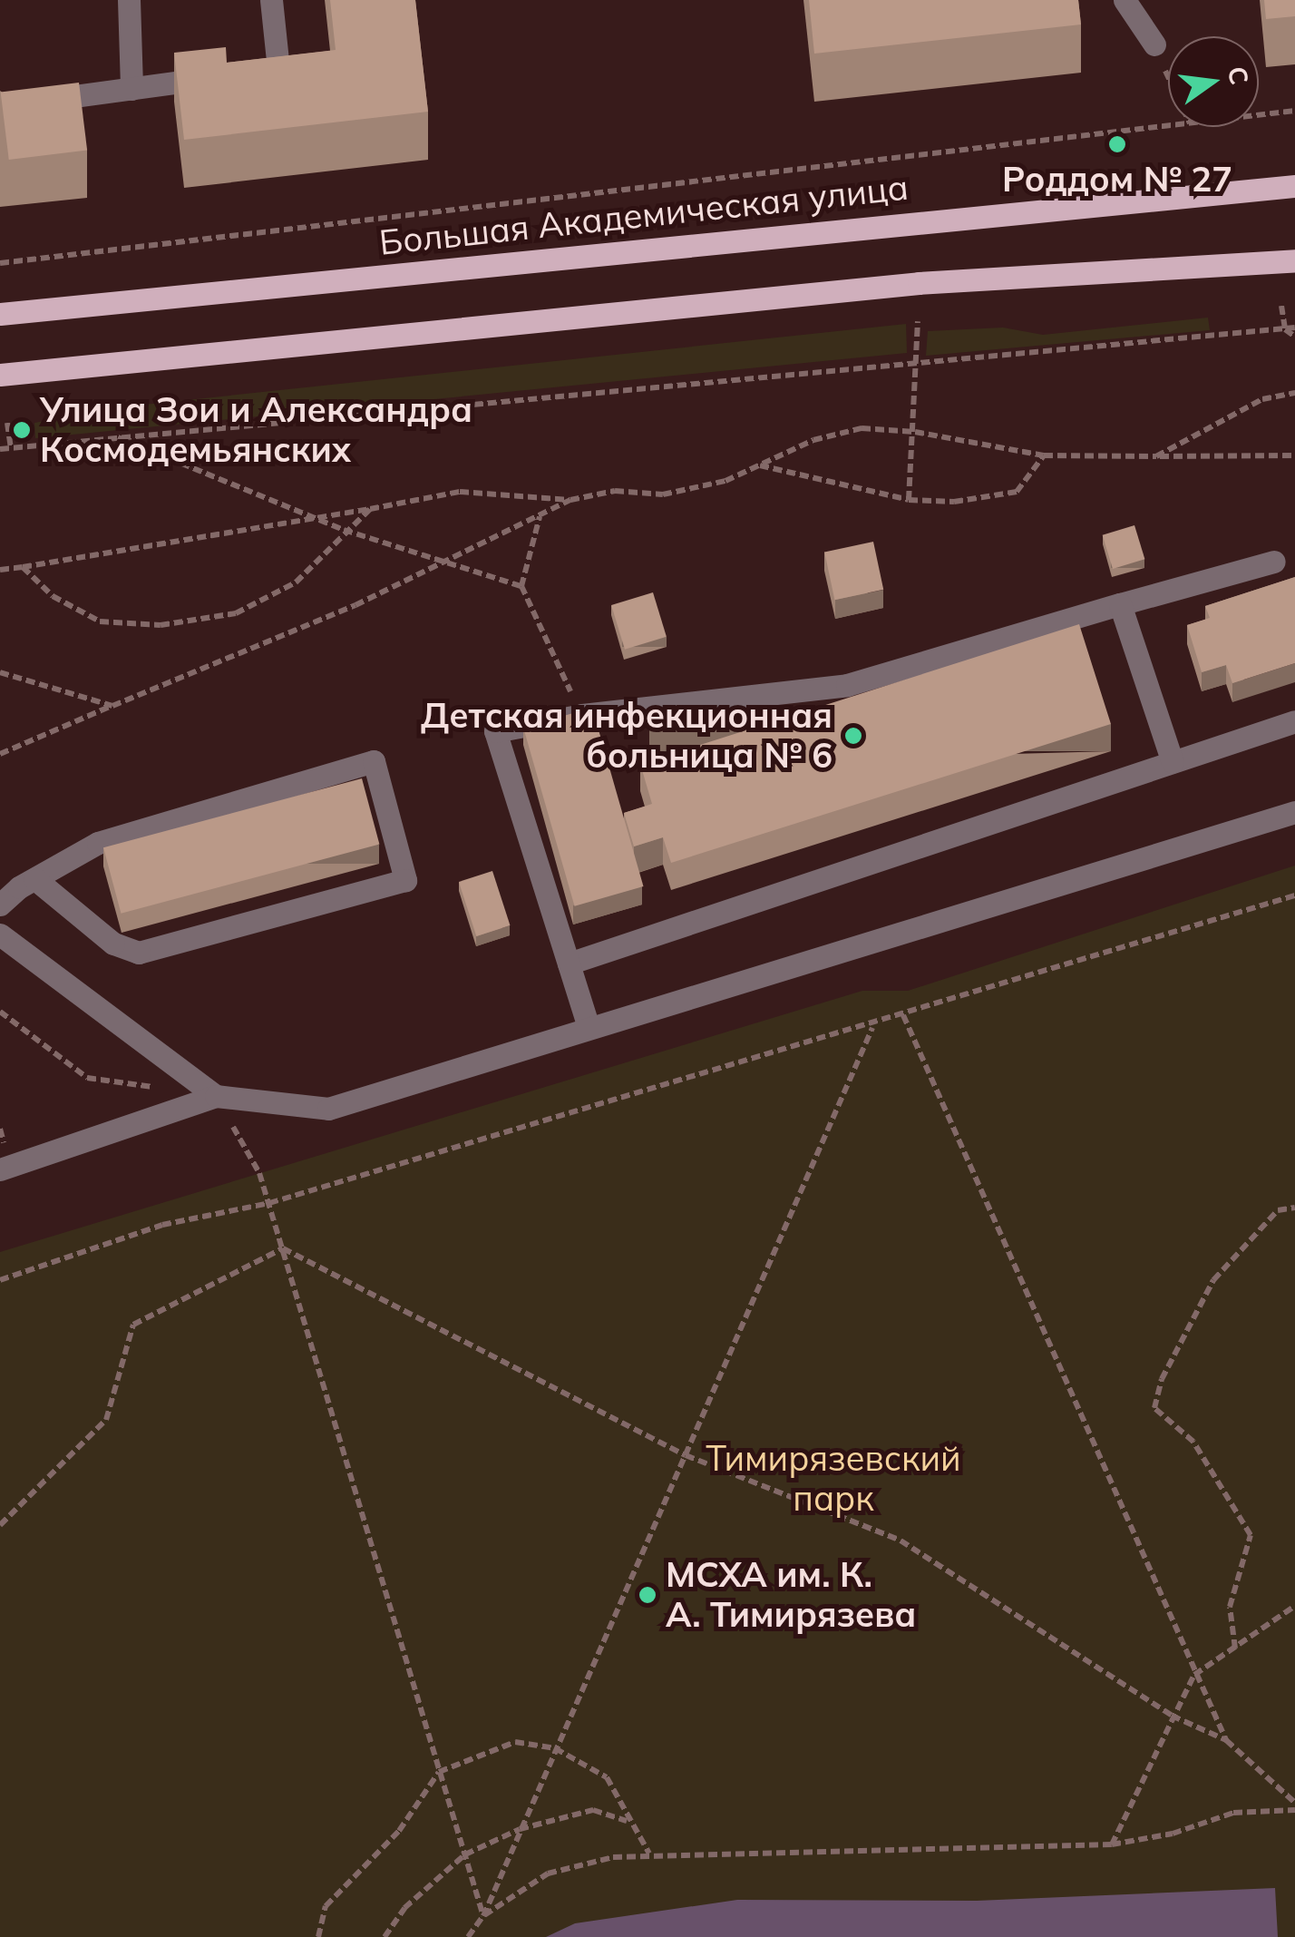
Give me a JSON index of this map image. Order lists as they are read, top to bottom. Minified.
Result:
{"streets":{"main road":["Большая Академическая улица"]},"parks":["Тимирязевский парк"],"places":["Роддом № 27","Улица Зои и Александра Космодемьянских","Детская инфекционная больница № 6","МСХА им. К. А. Тимирязева"],"north":"right"}
